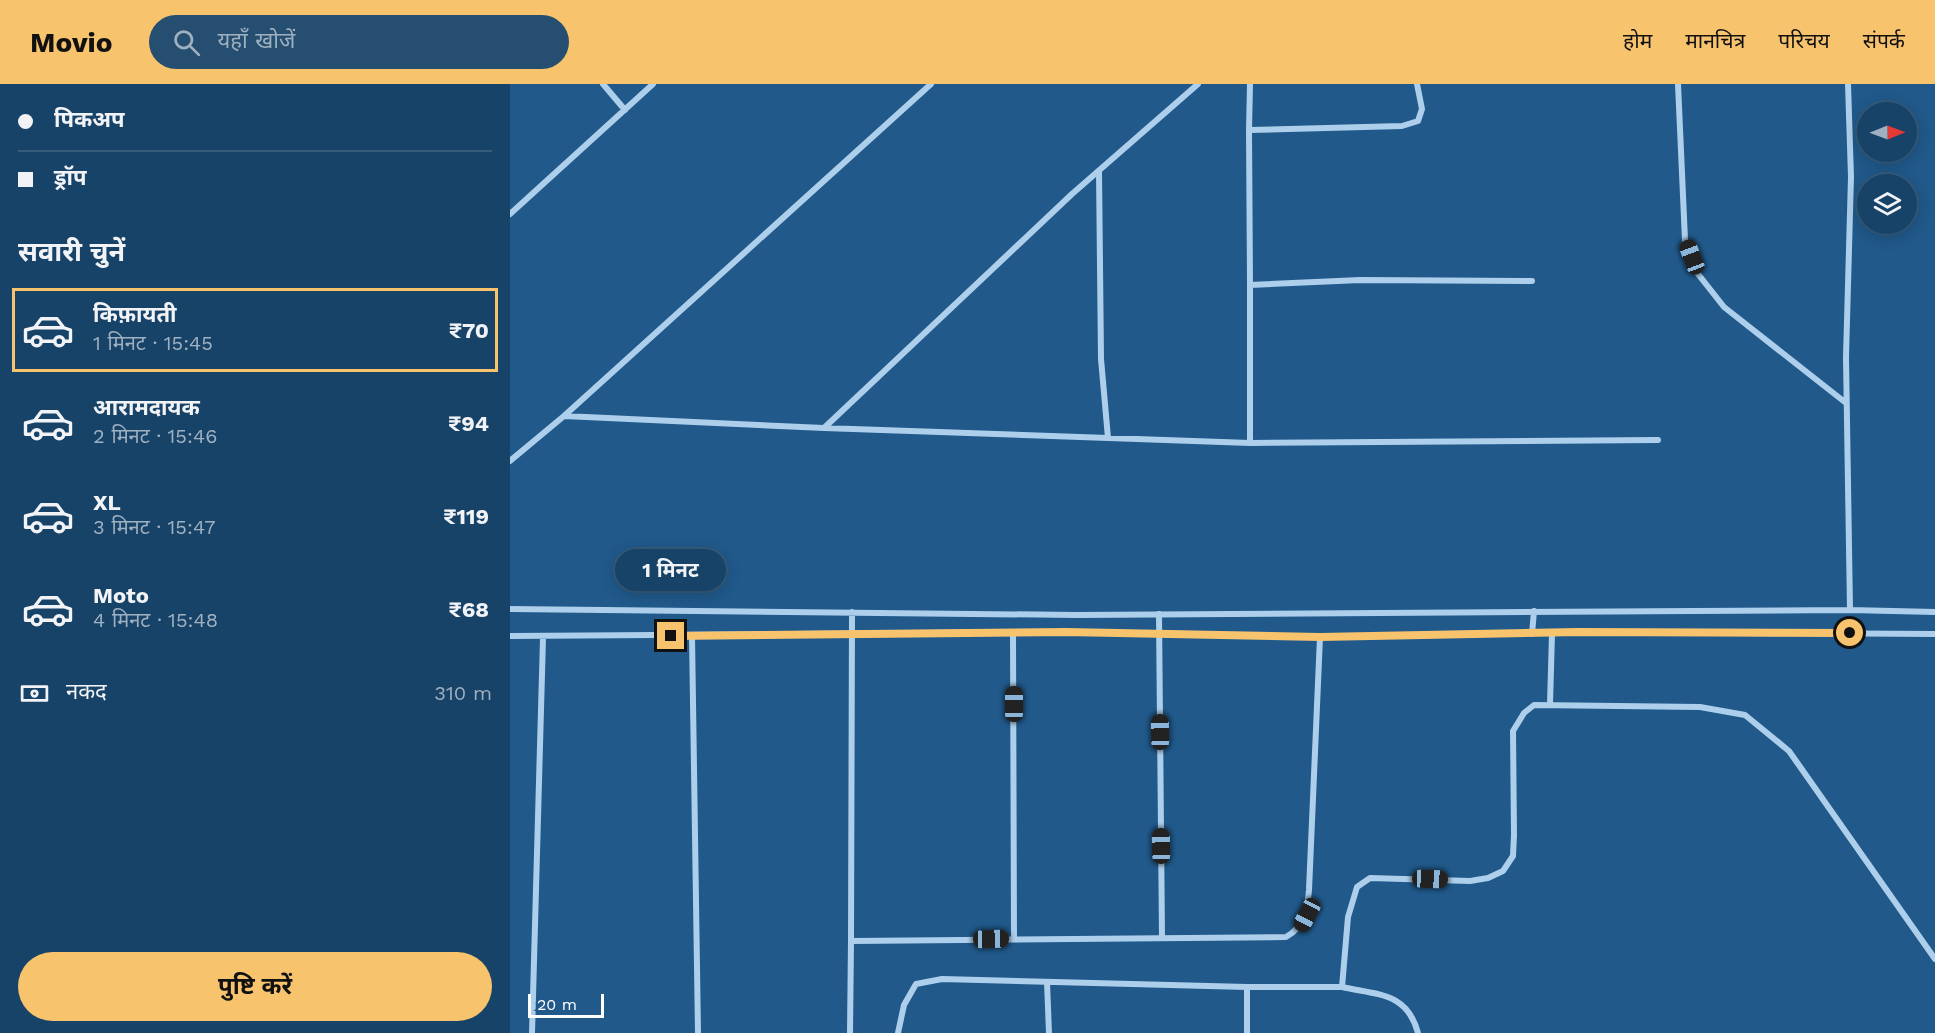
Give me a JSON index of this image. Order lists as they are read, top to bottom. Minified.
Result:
{"scale_bar":"20 m","north":"right","page":{"header":"Movio","search":"यहाँ खोजें","nav":["होम","मानचित्र","परिचय","संपर्क"],"banner":["पिकअप","ड्रॉप"],"heading":"सवारी चुनें","list":[{"name":"किफ़ायती","note":"1 मिनट · 15:45","value":"₹70"},{"name":"आरामदायक","note":"2 मिनट · 15:46","value":"₹94"},{"name":"XL","note":"3 मिनट · 15:47","value":"₹119"},{"name":"Moto","note":"4 मिनट · 15:48","value":"₹68"}],"bubble":"1 मिनट","pay":["नकद","310 m"],"buttons":"पुष्टि करें","scale":"20 m"}}
